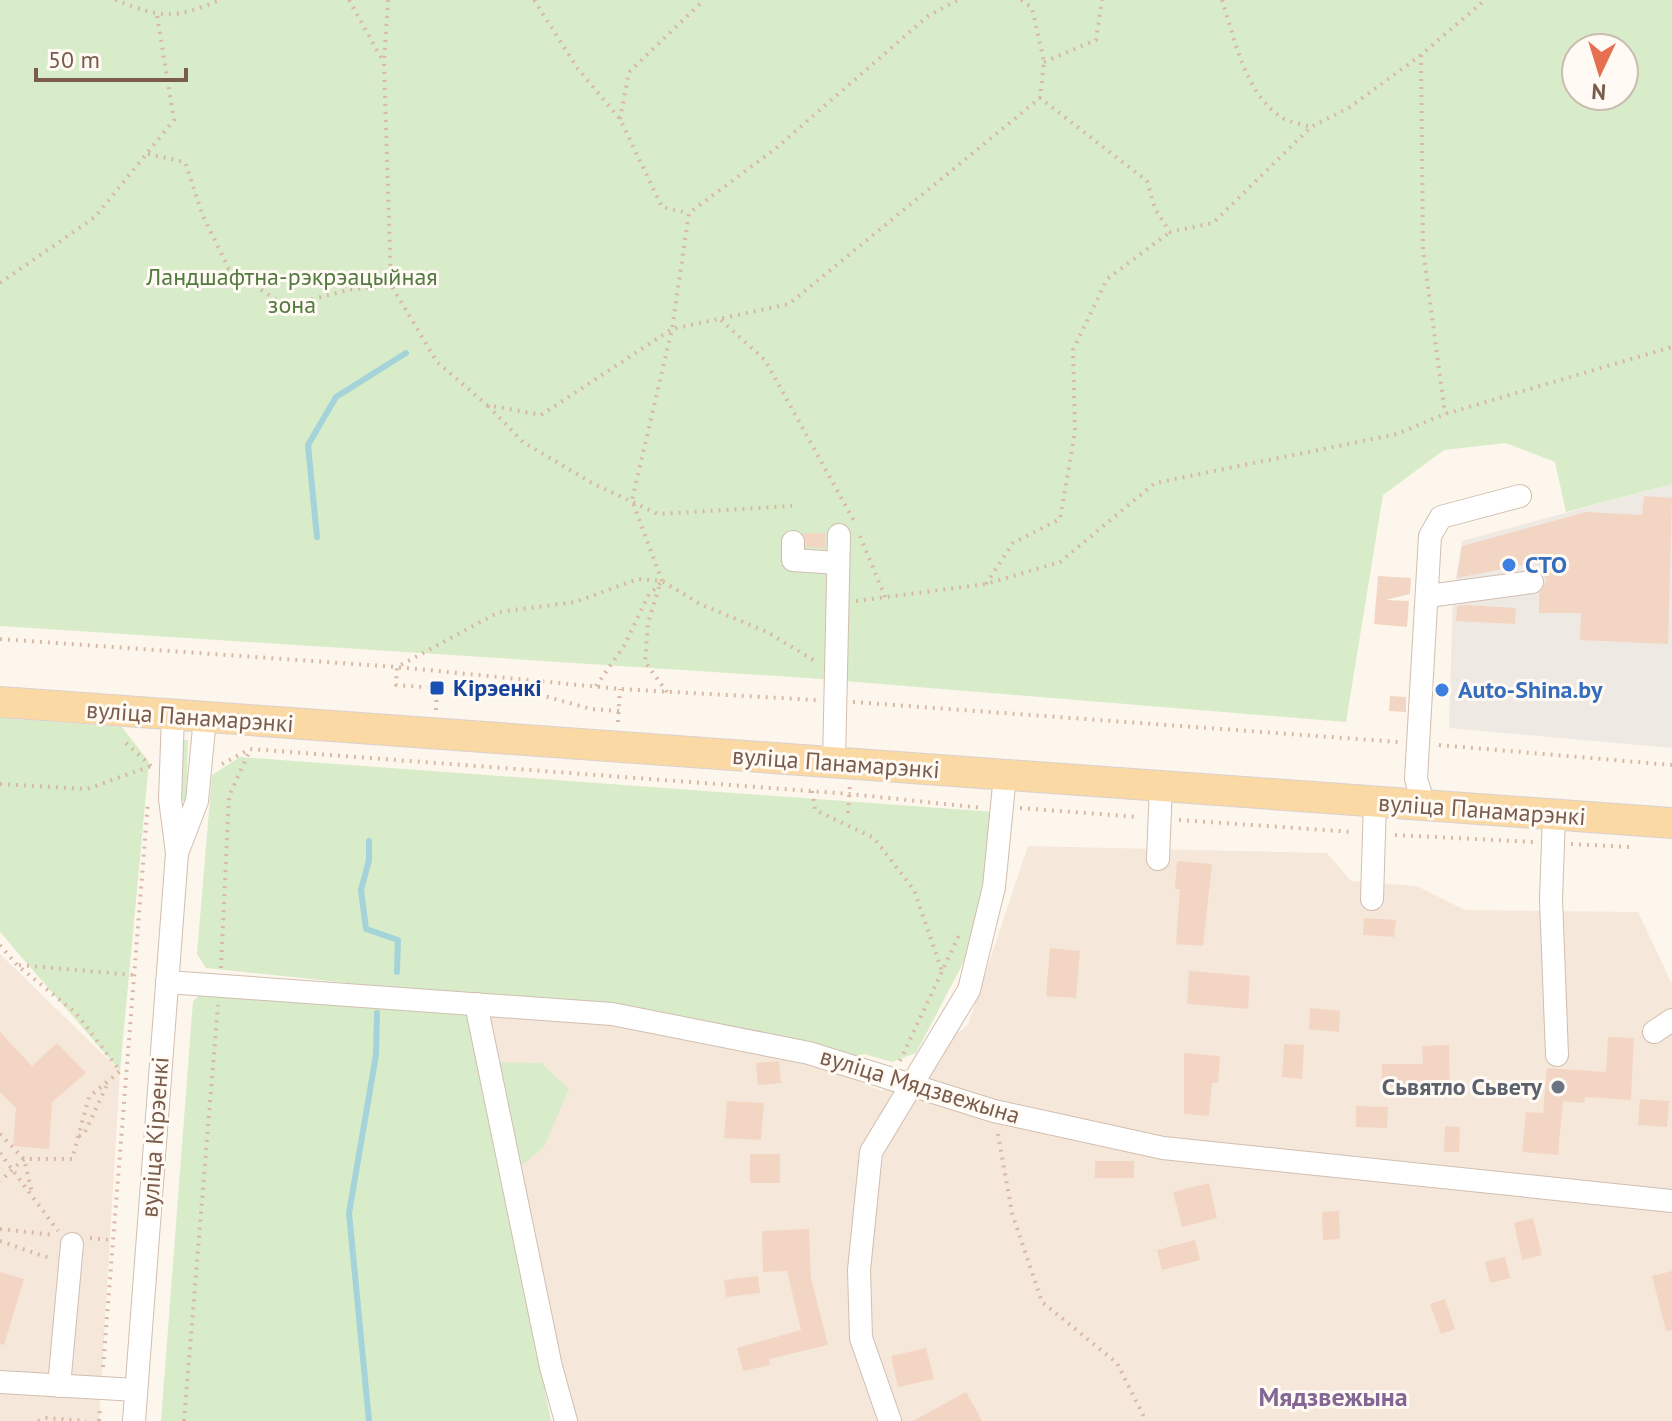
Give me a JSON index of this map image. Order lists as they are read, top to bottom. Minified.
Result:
{"streets":{"main road":["вуліца Панамарэнкі"],"street":["вуліца Мядзвежына","вуліца Кірэенкі"]},"crossings":[["вуліца Панамарэнкі","вуліца Кірэенкі"],["вуліца Мядзвежына","вуліца Кірэенкі"]],"districts":["Мядзвежына"],"parks":["Ландшафтна-рэкрэацыйная зона"],"places":{"other":["СТО","Auto-Shina.by","Сьвятло Сьвету"],"transit":["Кірэенкі"]},"scale_bar":"50 m","north":"bottom"}
